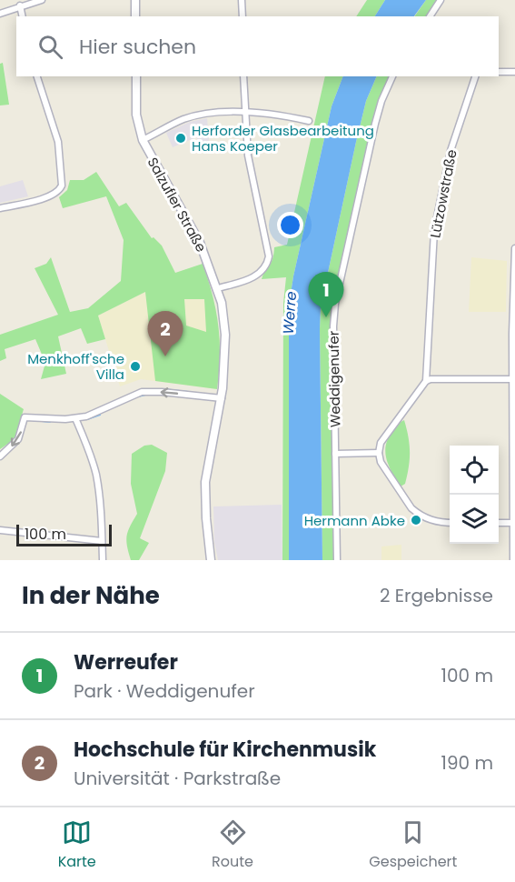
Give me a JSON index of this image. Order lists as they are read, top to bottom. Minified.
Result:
{"streets":{"main road":["Salzufler Straße"],"street":["Lützowstraße","Weddigenufer"]},"water":["Werre"],"places":["Herforder Glasbearbeitung Hans Koeper","Menkhoff'sche Villa","Hermann Abke"],"scale_bar":"100 m","page":{"search":"Hier suchen","pins":["1","2"],"scale":"100 m","heading":["In der Nähe","2 Ergebnisse"],"list":[{"mark":"1","name":"Werreufer","note":"Park · Weddigenufer","value":"100 m"},{"mark":"2","name":"Hochschule für Kirchenmusik","note":"Universität · Parkstraße","value":"190 m"}],"nav":["Karte","Route","Gespeichert"]}}
